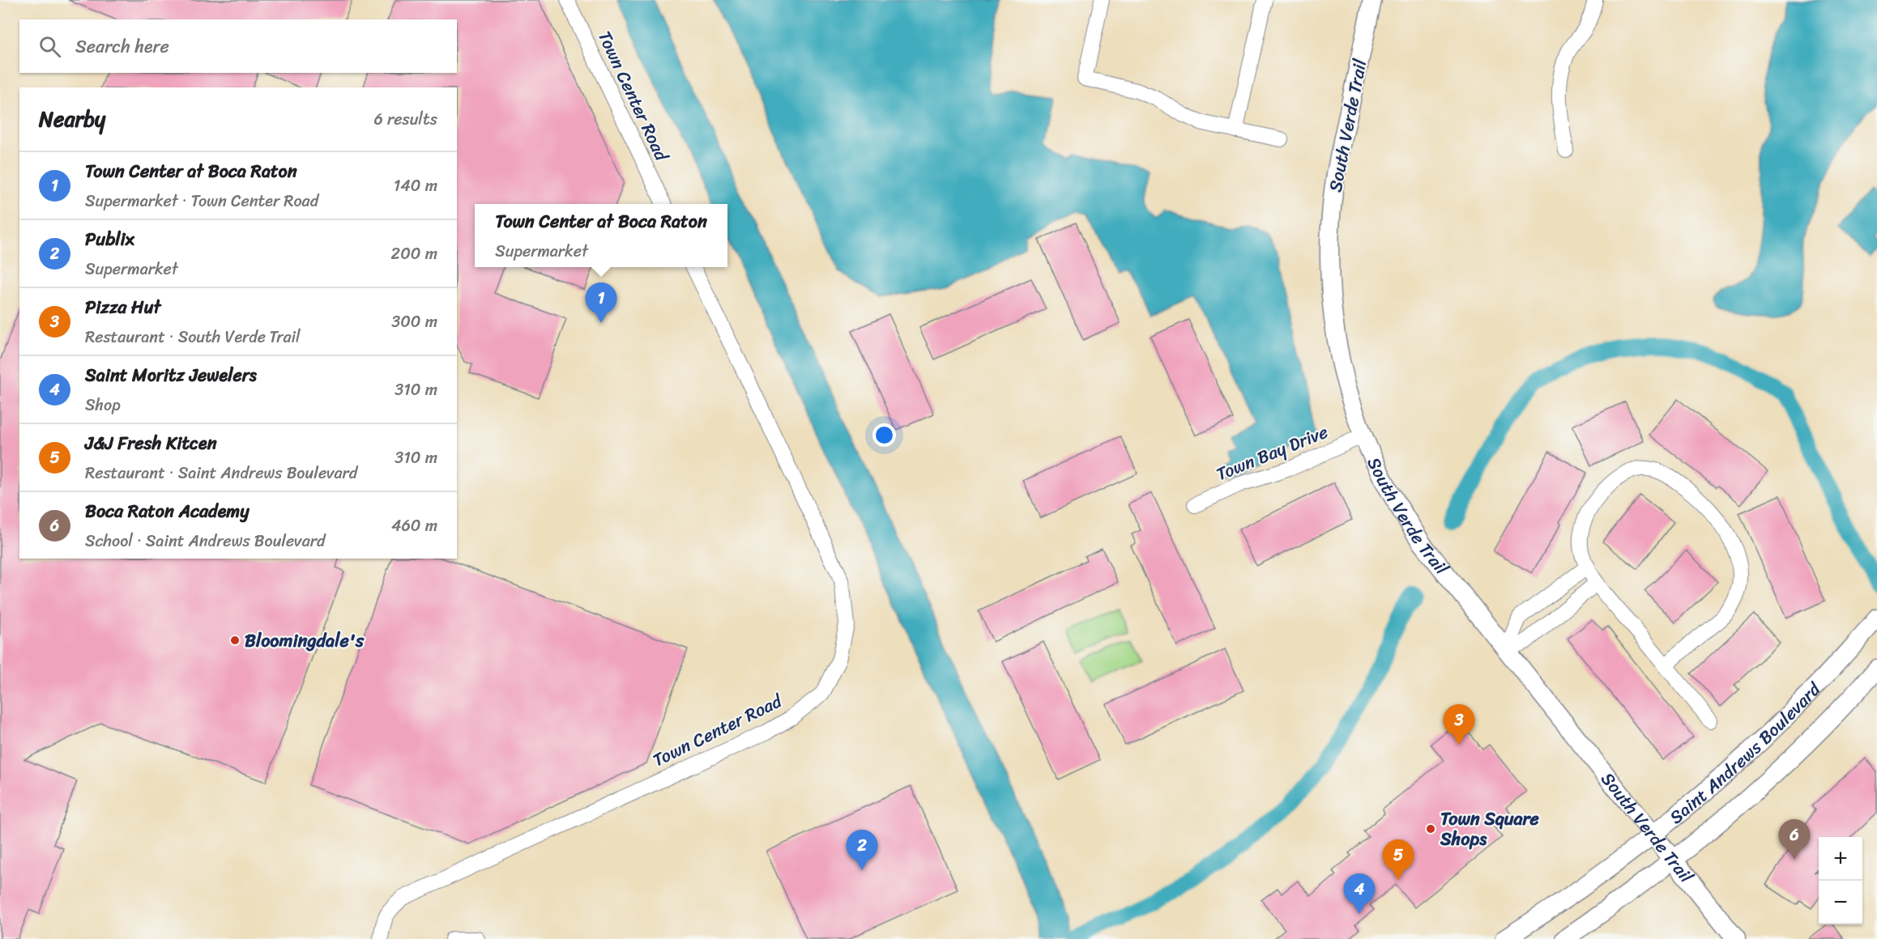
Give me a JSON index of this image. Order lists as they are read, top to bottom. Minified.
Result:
{"streets":{"street":["Town Center Road","South Verde Trail","Town Bay Drive","Saint Andrews Boulevard"]},"crossings":[["South Verde Trail","Town Bay Drive"],["South Verde Trail","Saint Andrews Boulevard"]],"places":["Bloomingdale's","Town Square Shops"],"page":{"search":"Search here","heading":["Nearby","6 results"],"list":[{"mark":"1","name":"Town Center at Boca Raton","note":"Supermarket · Town Center Road","value":"140 m"},{"mark":"2","name":"Publix","note":"Supermarket","value":"200 m"},{"mark":"3","name":"Pizza Hut","note":"Restaurant · South Verde Trail","value":"300 m"},{"mark":"4","name":"Saint Moritz Jewelers","note":"Shop","value":"310 m"},{"mark":"5","name":"J&J Fresh Kitcen","note":"Restaurant · Saint Andrews Boulevard","value":"310 m"},{"mark":"6","name":"Boca Raton Academy","note":"School · Saint Andrews Boulevard","value":"460 m"}],"popup":["Town Center at Boca Raton","Supermarket"],"pins":["1","3","6","2","5","4"],"map_buttons":["+","−"]}}
